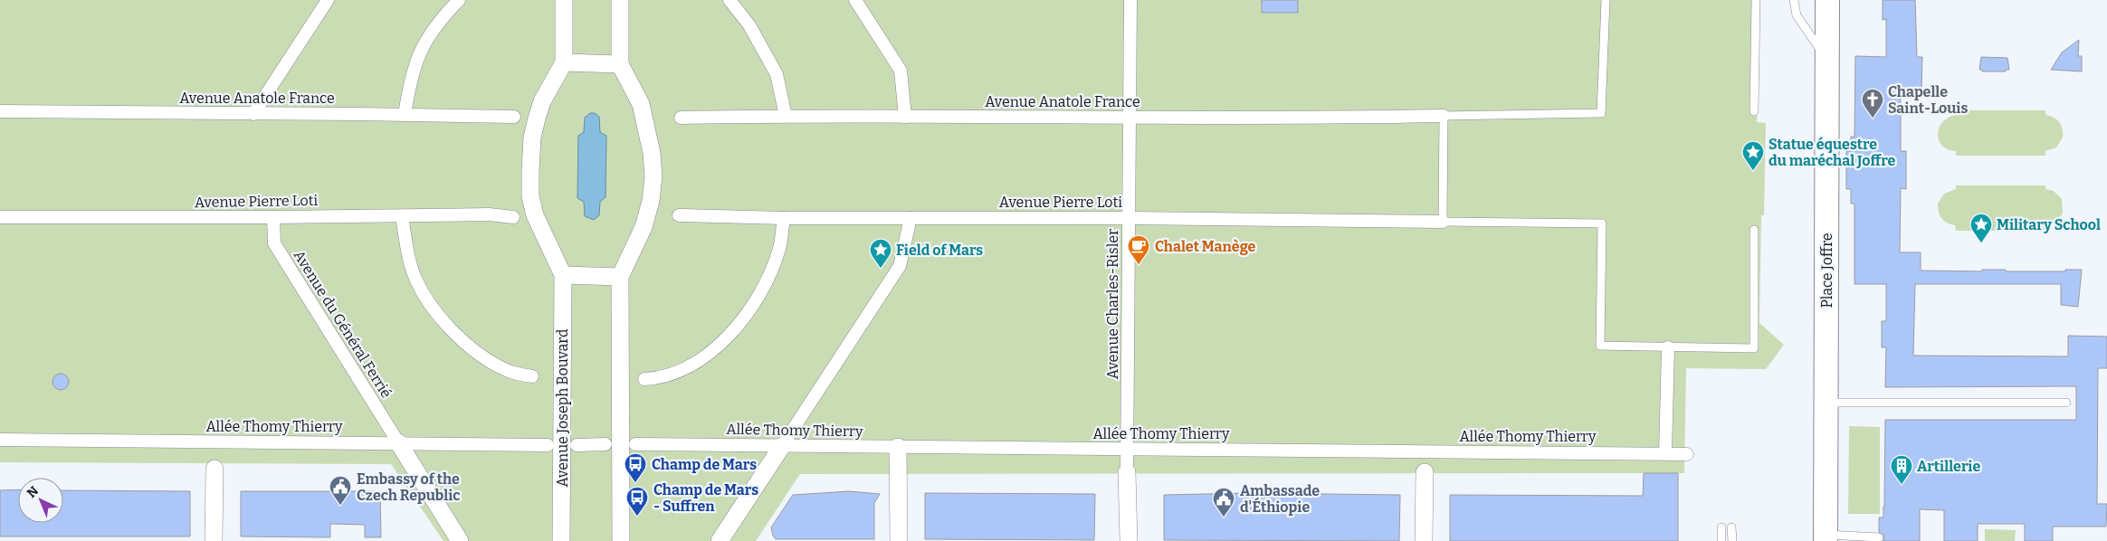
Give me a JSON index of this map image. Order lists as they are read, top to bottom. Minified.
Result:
{"streets":{"main road":["Place Joffre"],"street":["Avenue Anatole France","Avenue Pierre Loti","Avenue Charles-Risler","Avenue du Général Ferrié","Avenue Joseph Bouvard","Allée Thomy Thierry"]},"crossings":[["Avenue Anatole France","Avenue Charles-Risler"],["Avenue Pierre Loti","Avenue Charles-Risler"],["Avenue Pierre Loti","Avenue du Général Ferrié"],["Avenue Charles-Risler","Allée Thomy Thierry"],["Avenue du Général Ferrié","Allée Thomy Thierry"]],"places":{"church":["Chapelle Saint-Louis"],"place":["Statue équestre du maréchal Joffre","Military School","Field of Mars"],"cafe":["Chalet Manège"],"bus stop":["Champ de Mars","Champ de Mars - Suffren"],"building":["Artillerie"],"public building":["Embassy of the Czech Republic","Ambassade d'Éthiopie"]},"north":"top left"}
